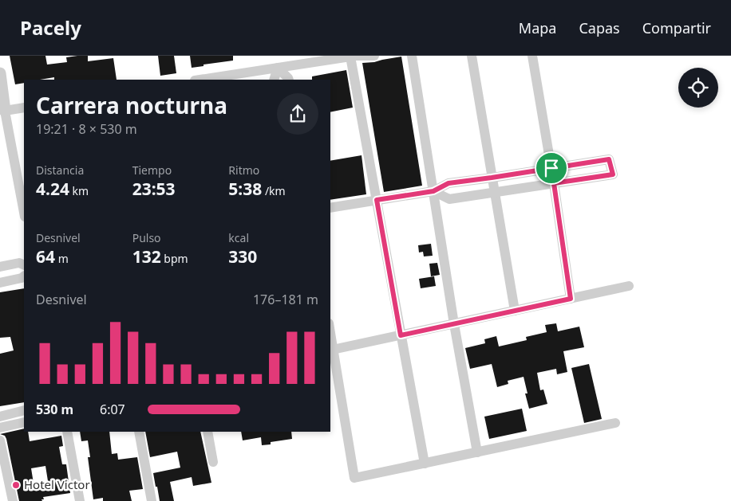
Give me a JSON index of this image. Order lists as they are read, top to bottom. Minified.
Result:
{"places":["Hotel Victor"],"page":{"header":"Pacely","nav":["Mapa","Capas","Compartir"],"heading":["Carrera nocturna","19:21 · 8 × 530 m"],"stats":[["Distancia","4.24 km"],["Tiempo","23:53"],["Ritmo","5:38 /km"],["Desnivel","64 m"],["Pulso","132 bpm"],["kcal","330"]],"chart":["Desnivel","176–181 m"],"list":[{"name":"530 m","note":"6:07"}]}}
